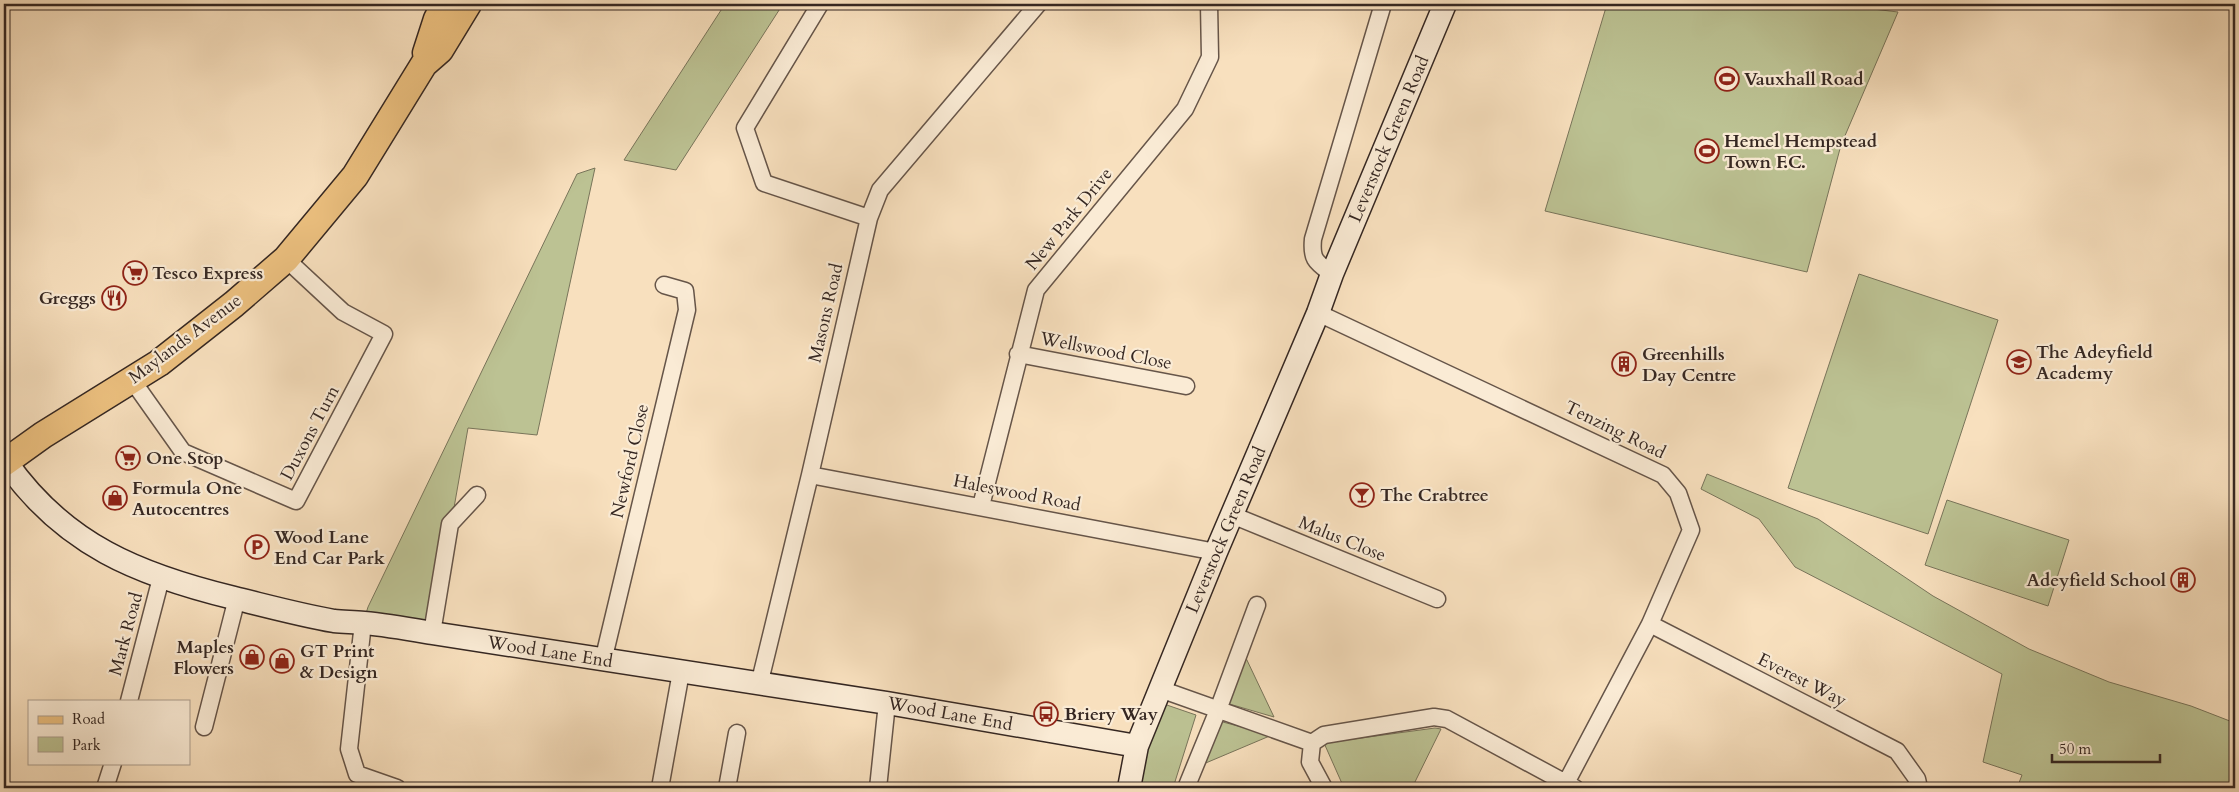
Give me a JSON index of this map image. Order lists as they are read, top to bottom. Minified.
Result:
{"streets":{"main road":["Maylands Avenue"],"street":["Leverstock Green Road","New Park Drive","Masons Road","Wellswood Close","Tenzing Road","Duxons Turn","Newford Close","Haleswood Road","Malus Close","Mark Road","Wood Lane End","Everest Way"]},"crossings":[["Leverstock Green Road","Tenzing Road"],["Leverstock Green Road","Haleswood Road"],["Leverstock Green Road","Malus Close"],["Leverstock Green Road","Wood Lane End"],["New Park Drive","Wellswood Close"],["New Park Drive","Haleswood Road"],["Masons Road","Haleswood Road"],["Masons Road","Wood Lane End"],["Maylands Avenue","Duxons Turn"],["Maylands Avenue","Wood Lane End"],["Tenzing Road","Everest Way"],["Newford Close","Wood Lane End"],["Mark Road","Wood Lane End"]],"places":{"sports":["Vauxhall Road","Hemel Hempstead Town F.C."],"supermarket":["Tesco Express","One Stop"],"restaurant":["Greggs"],"school or university":["The Adeyfield Academy"],"building":["Greenhills Day Centre","Adeyfield School"],"bar":["The Crabtree"],"shop":["Formula One Autocentres","Maples Flowers","GT Print & Design"],"parking":["Wood Lane End Car Park"],"bus stop":["Briery Way"]},"legend":["Road","Park"],"scale_bar":"50 m"}
